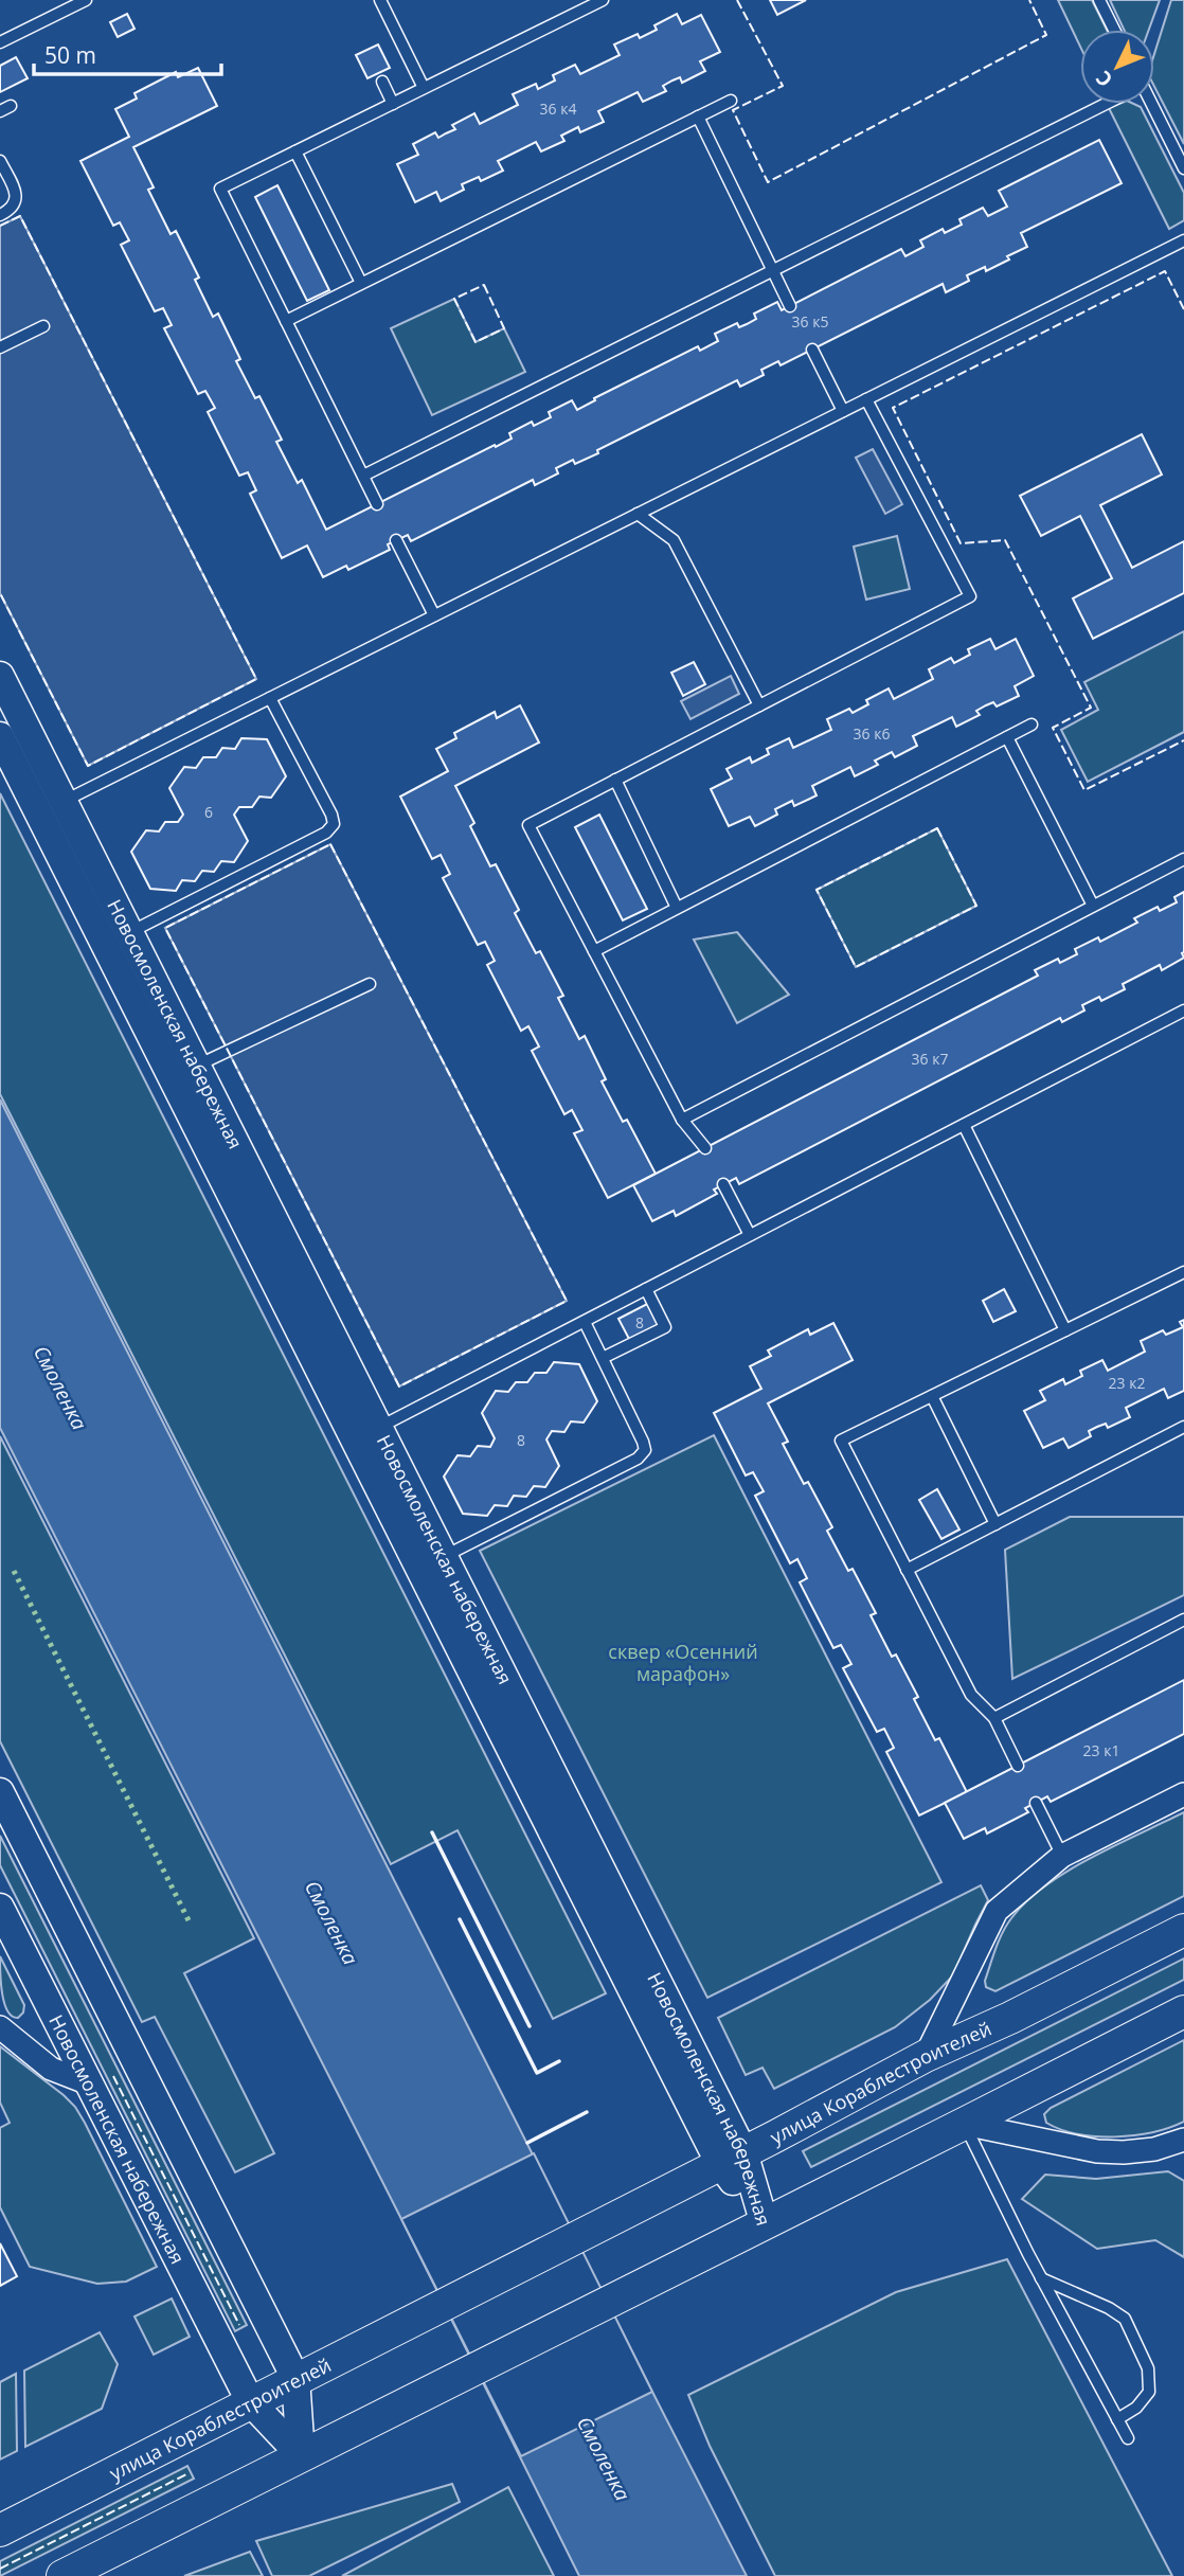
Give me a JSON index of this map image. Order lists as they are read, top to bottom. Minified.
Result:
{"streets":{"main road":["улица Кораблестроителей"],"street":["Новосмоленская набережная"]},"crossings":[["Новосмоленская набережная","улица Кораблестроителей"]],"water":["Смоленка"],"parks":["сквер «Осенний марафон»"],"house_numbers":["36 к4","36 к5","36 к6","6","36 к7","8","23 к2","8","23 к1"],"scale_bar":"50 m","north":"bottom left"}
